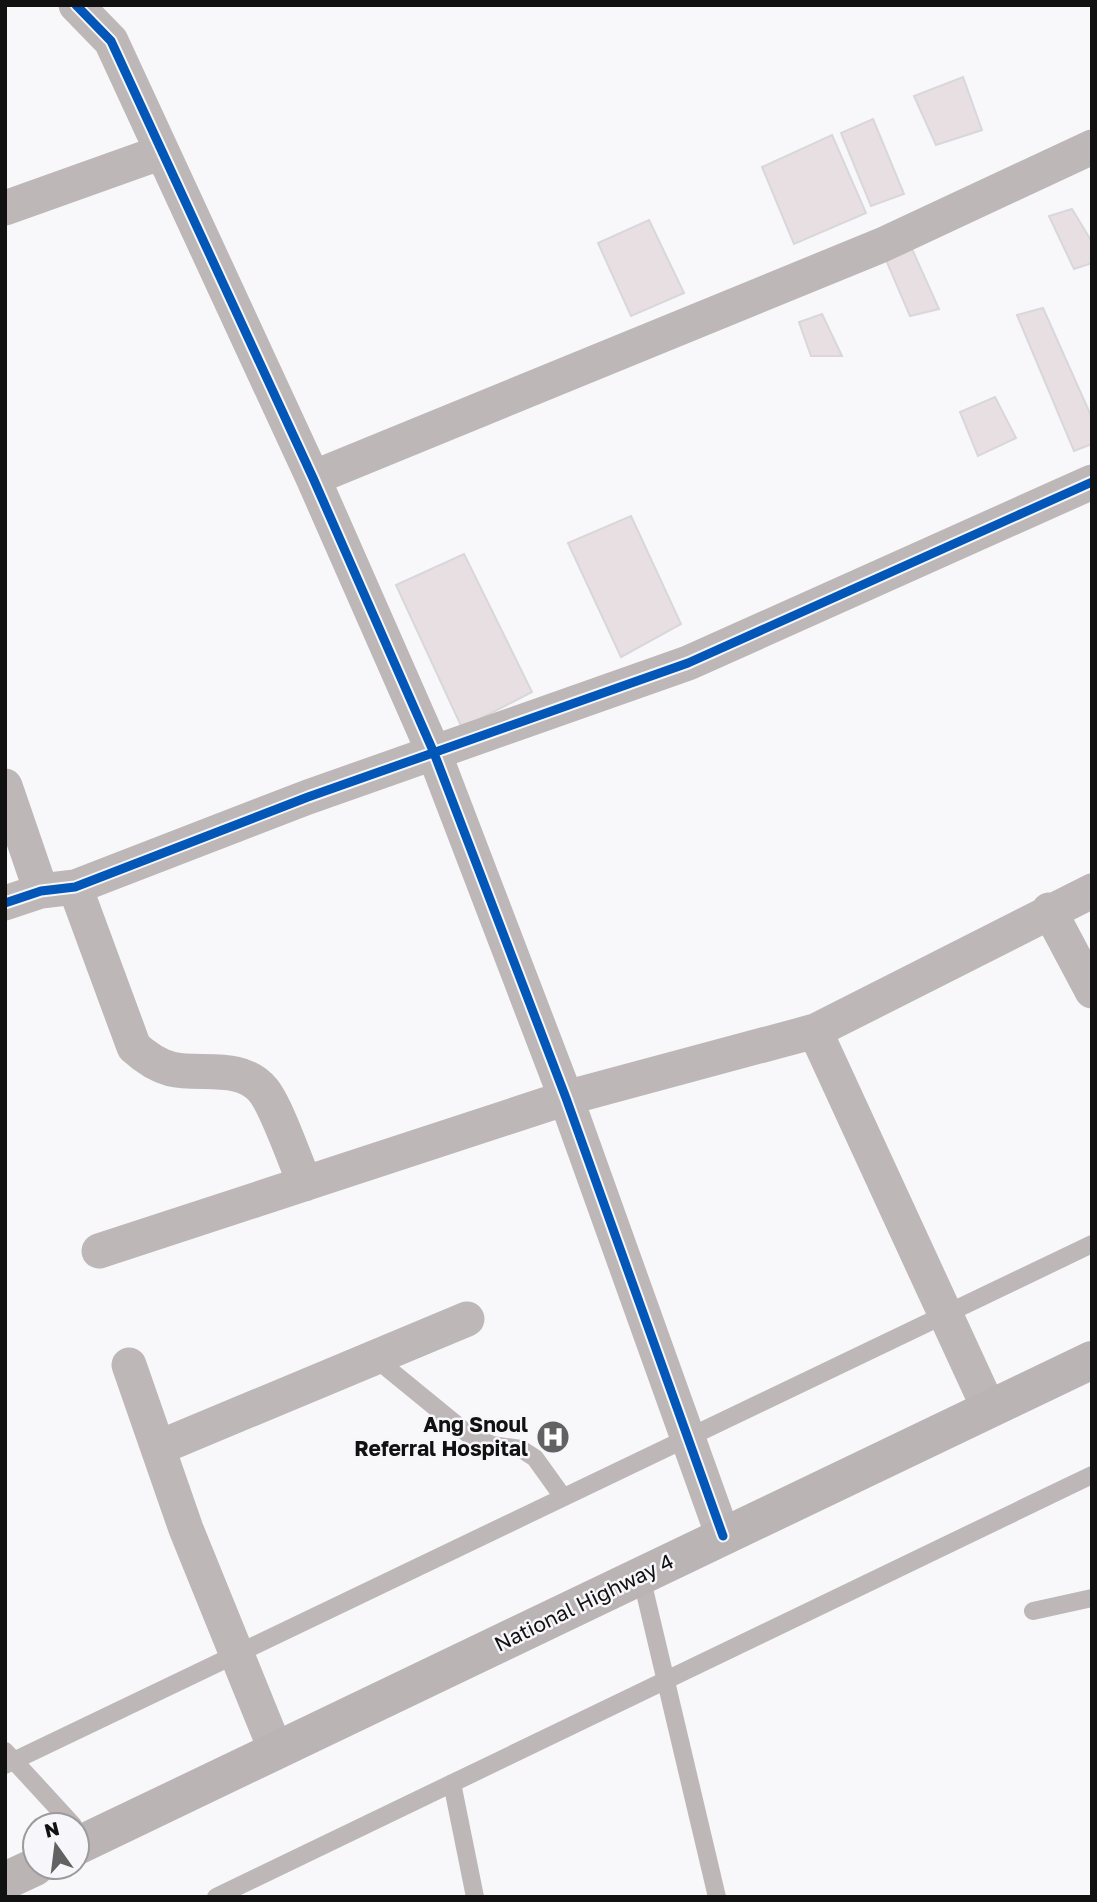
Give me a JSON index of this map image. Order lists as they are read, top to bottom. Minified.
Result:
{"streets":{"highway":["National Highway 4"]},"places":{"hospital":["Ang Snoul Referral Hospital"]},"north":"top"}
